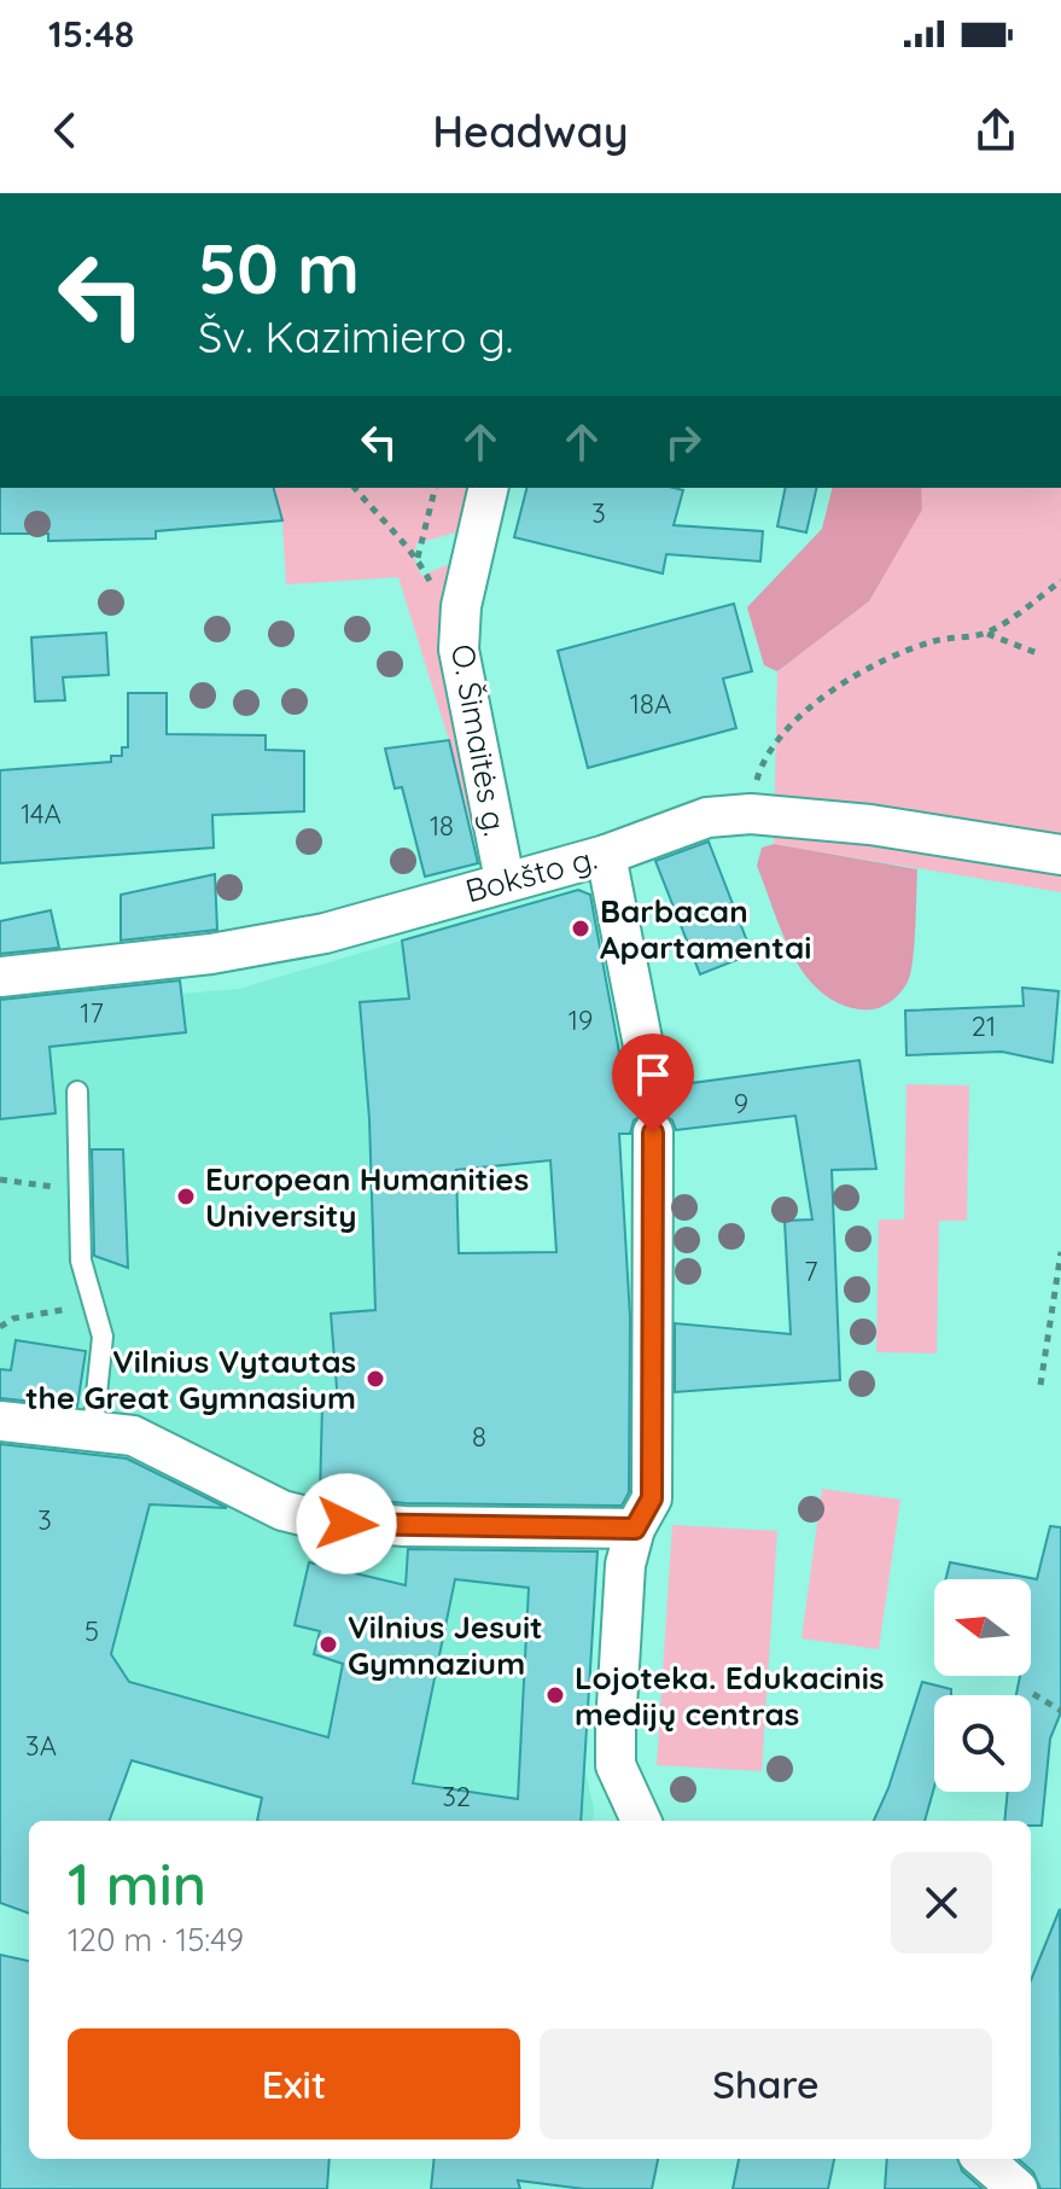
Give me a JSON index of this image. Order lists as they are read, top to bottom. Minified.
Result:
{"streets":{"street":["O. Šimaitės g.","Bokšto g."]},"crossings":[["O. Šimaitės g.","Bokšto g."]],"places":["Barbacan Apartamentai","European Humanities University","Vilnius Vytautas the Great Gymnasium","Vilnius Jesuit Gymnazium","Lojoteka. Edukacinis medijų centras"],"house_numbers":["3","18A","14A","18","17","19","21","9","7","8","3","5","3A","32"],"north":"left","page":{"status":"15:48","header":"Headway","turn":["50 m","Šv. Kazimiero g."],"heading":["1 min","120 m · 15:49"],"buttons":["Exit","Share"]}}
